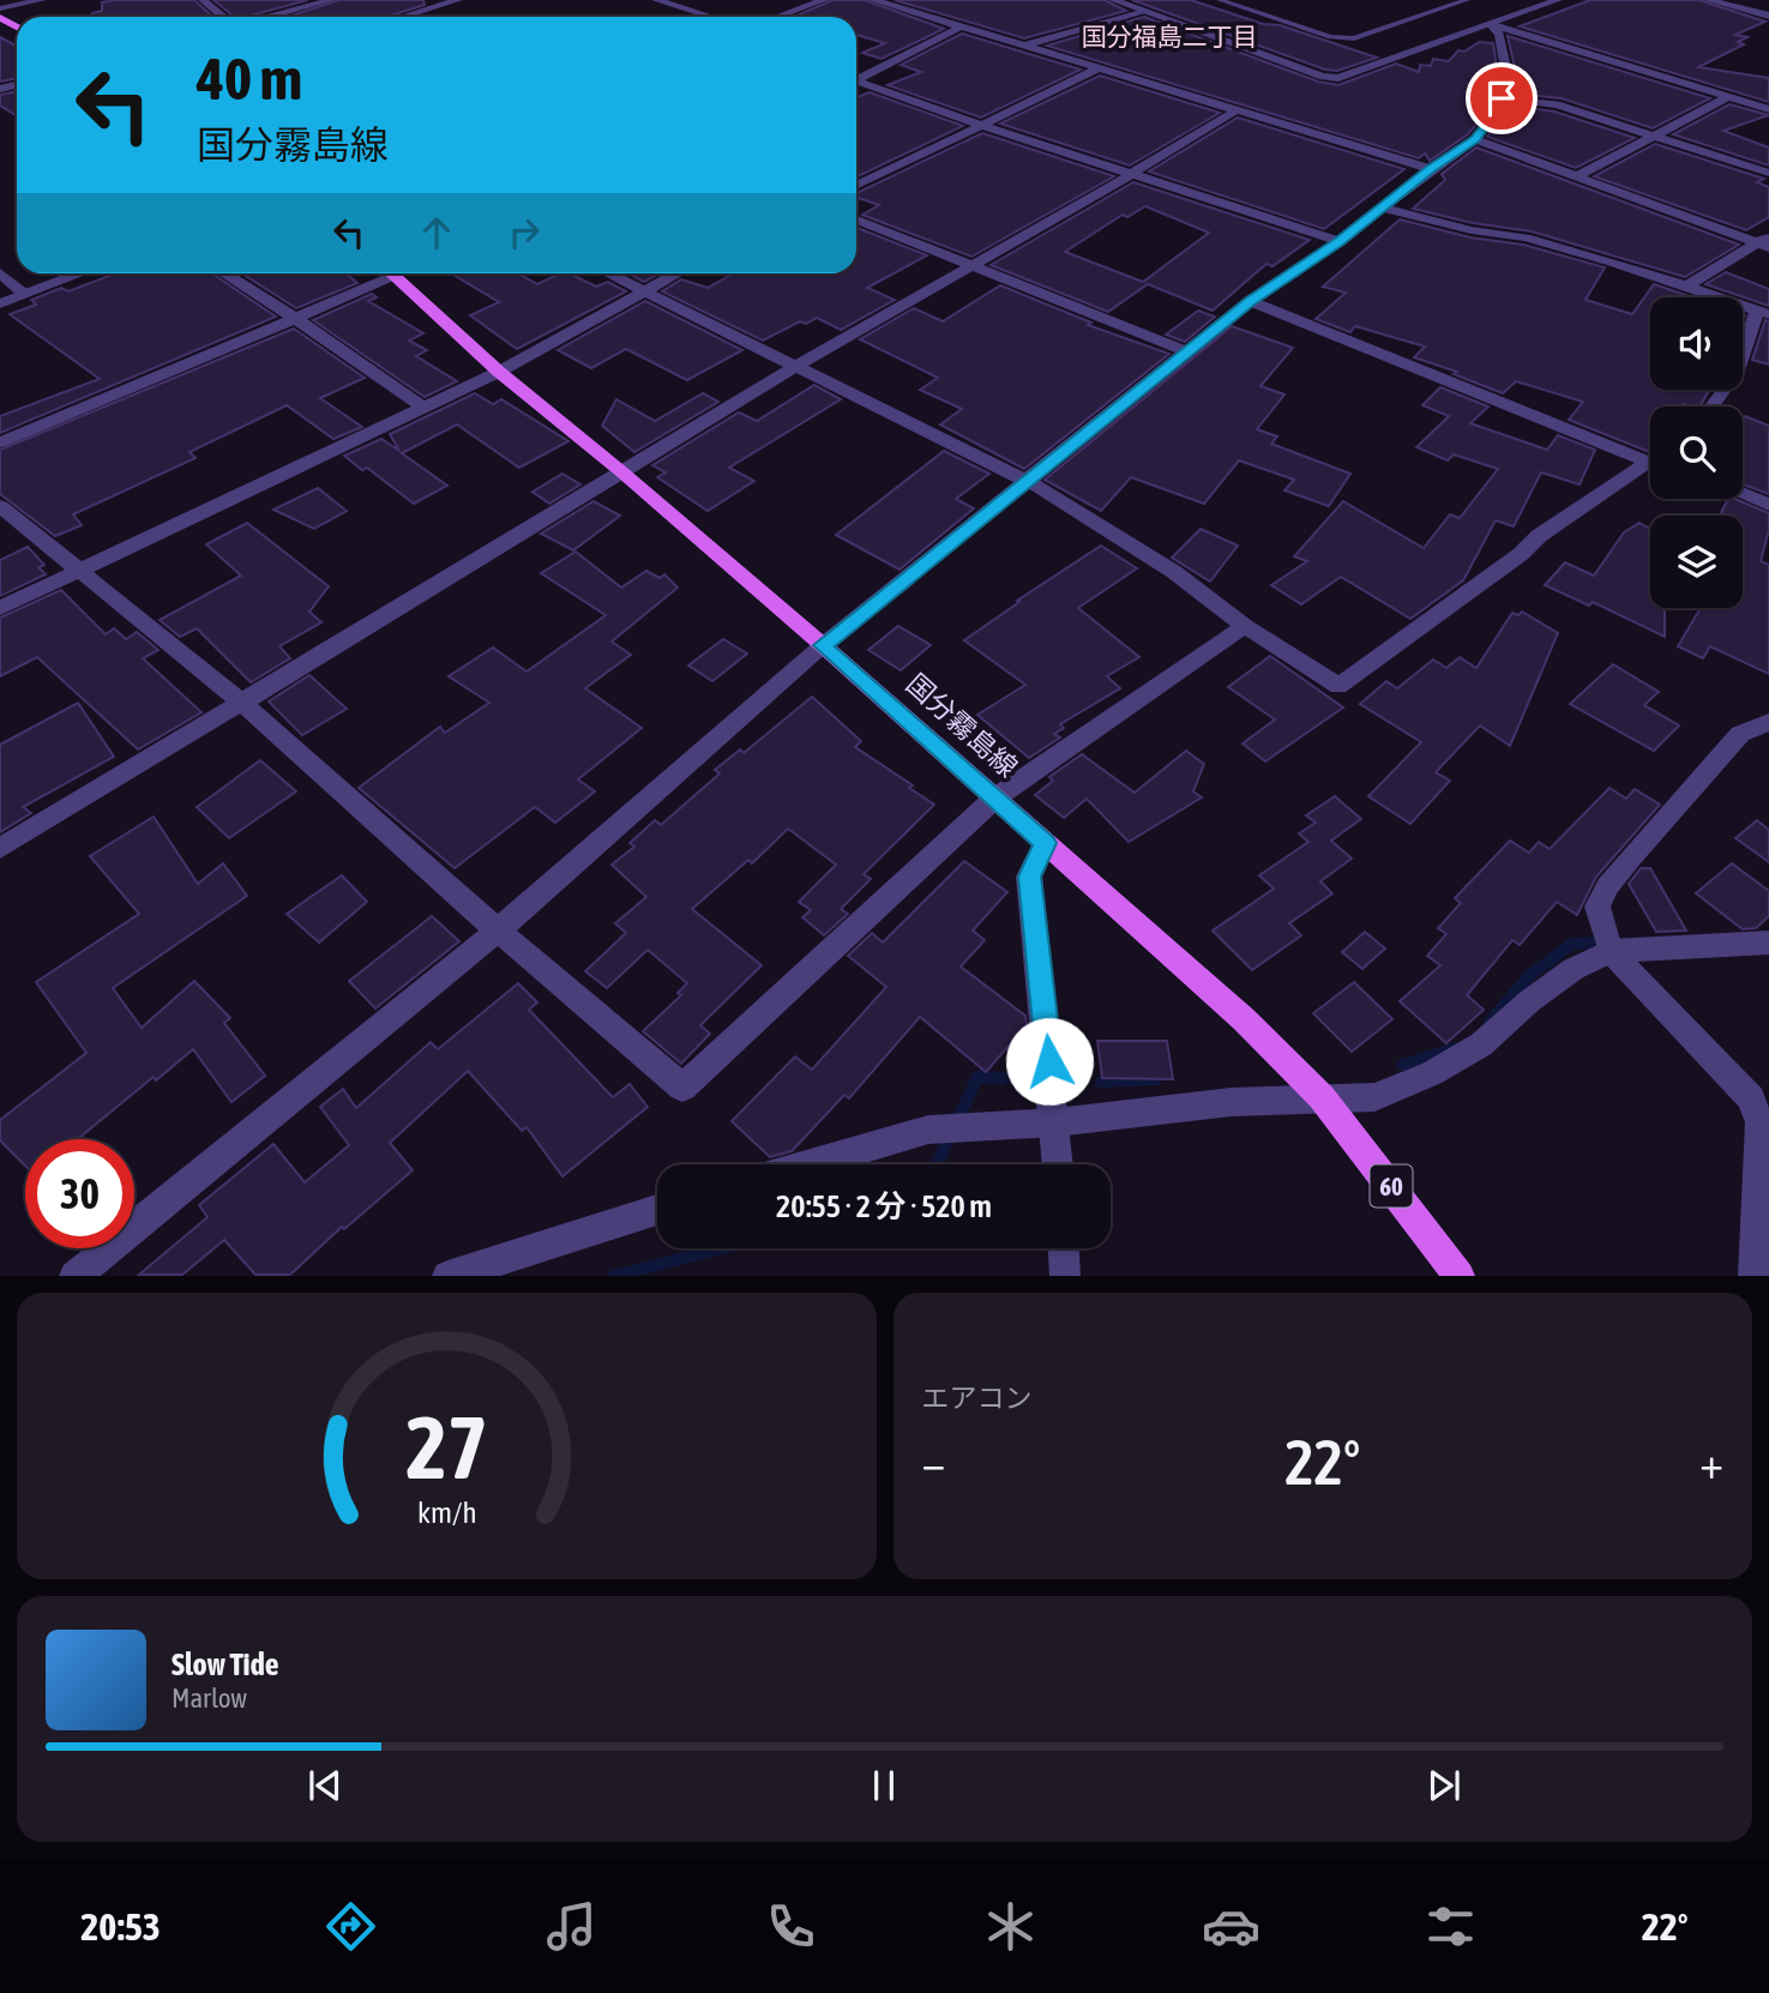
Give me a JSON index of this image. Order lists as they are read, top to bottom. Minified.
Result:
{"streets":{"main road":["国分霧島線","60"]},"districts":["国分福島二丁目"],"page":{"turn":["40 m","国分霧島線"],"limit":"30","trip":"20:55 · 2 分 · 520 m","tile":"エアコン","heat":["−","22°","+"],"song":["Slow Tide","Marlow"],"tabs":["20:53","22°"],"gauge":["27","km/h"]}}
